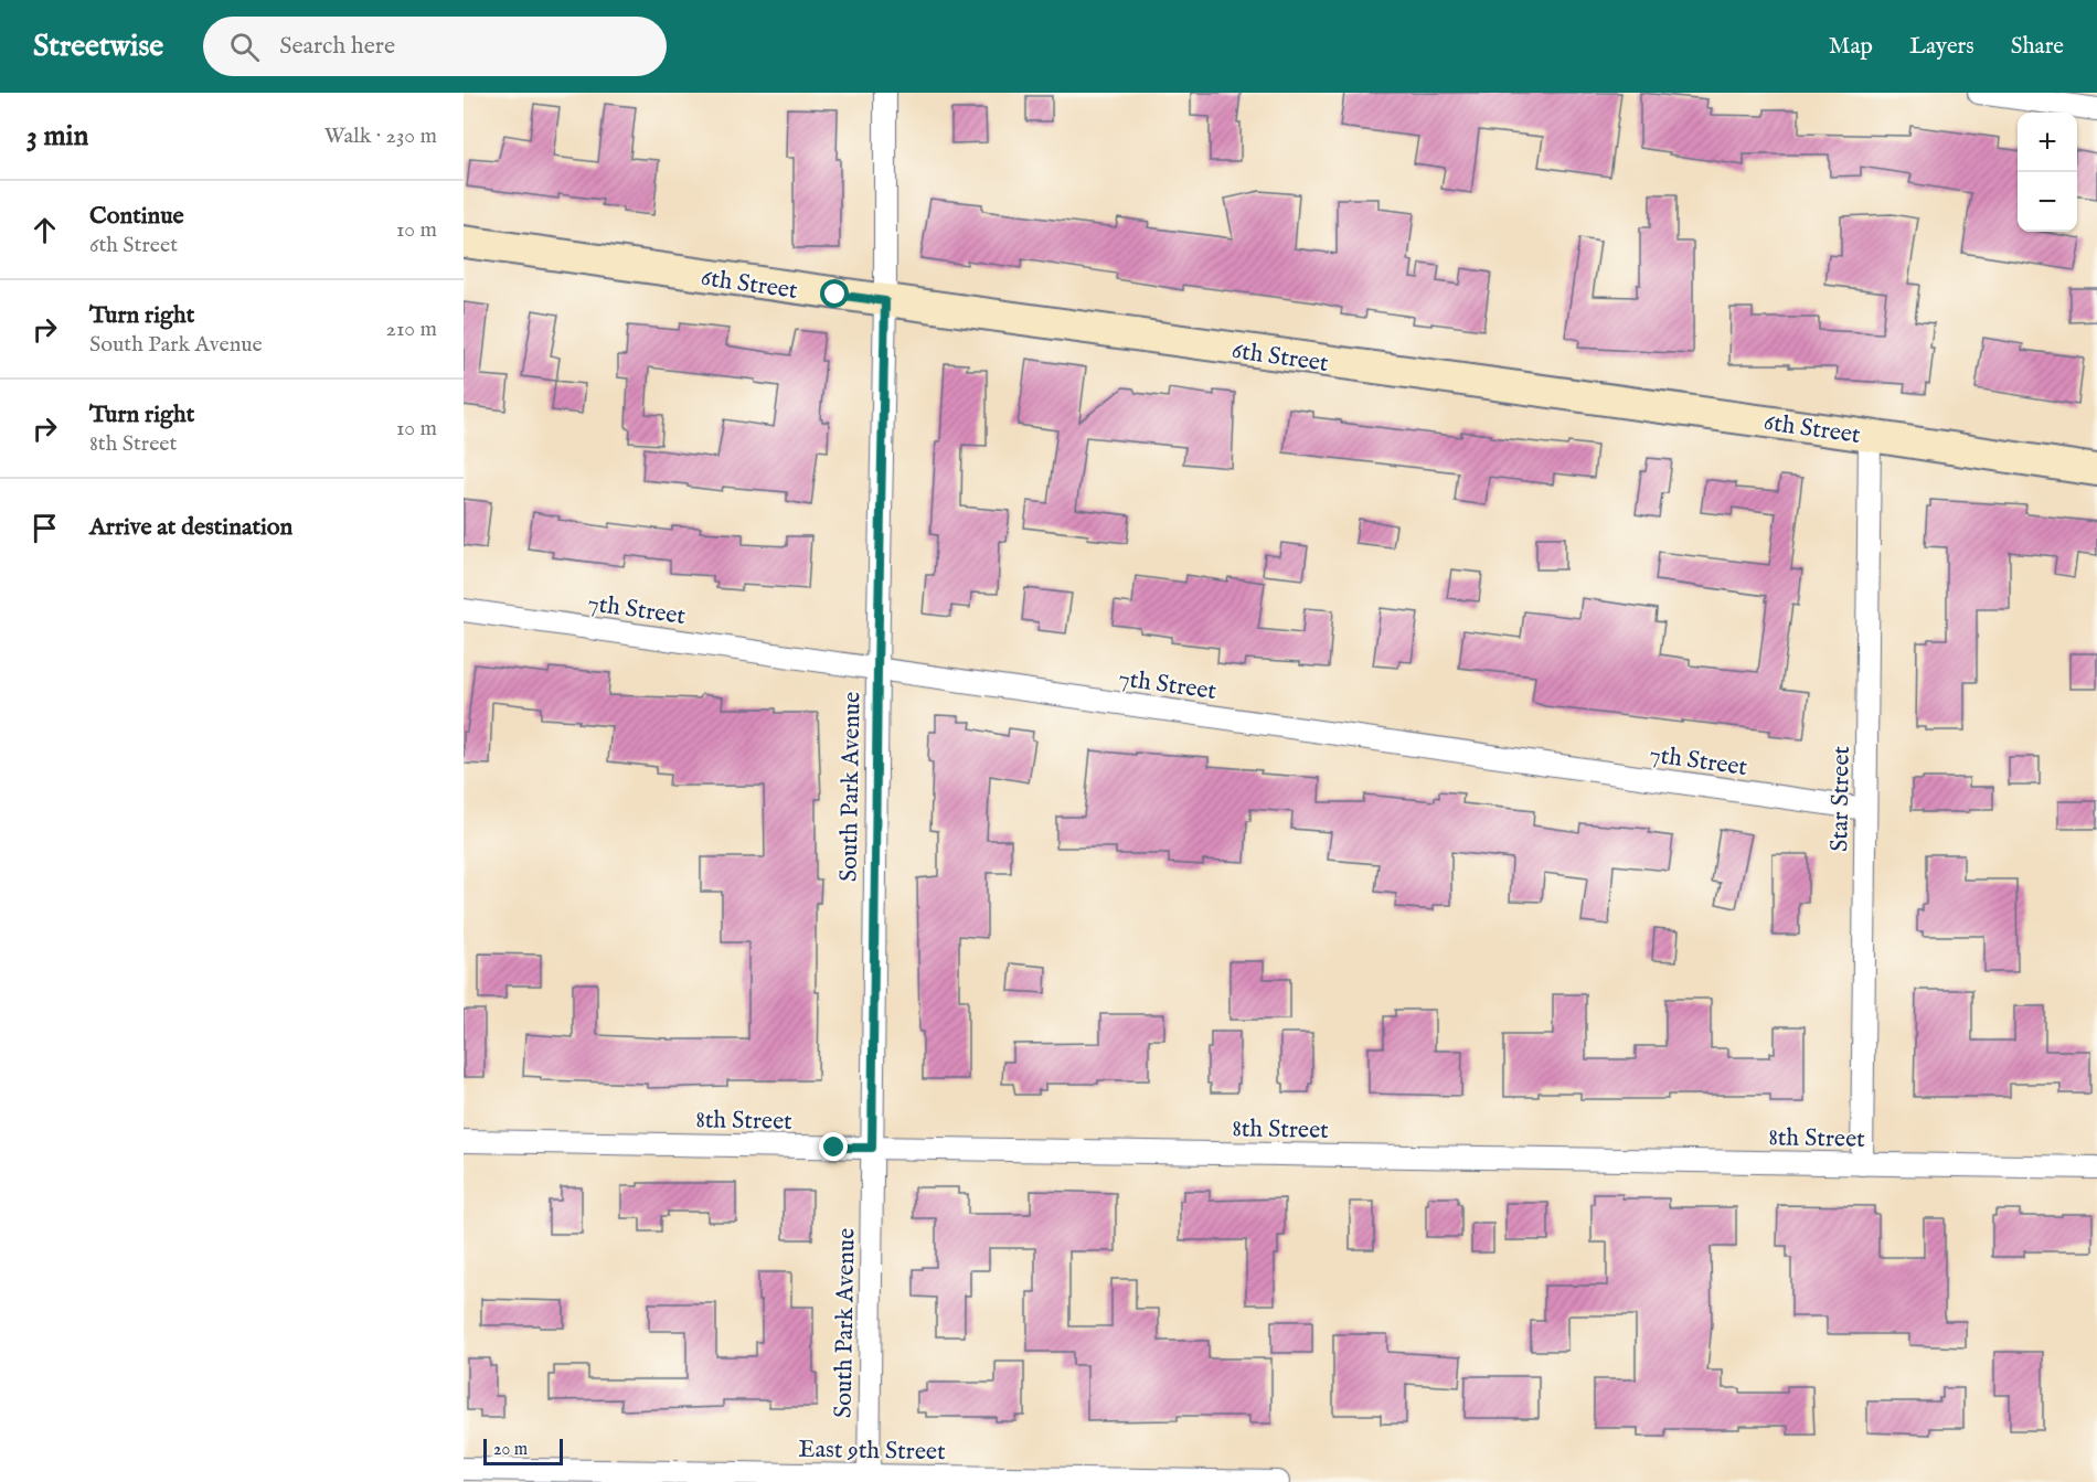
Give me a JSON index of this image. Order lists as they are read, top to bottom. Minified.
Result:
{"streets":{"main road":["6th Street"],"street":["7th Street","South Park Avenue","Star Street","8th Street","East 9th Street"]},"crossings":[["6th Street","South Park Avenue"],["6th Street","Star Street"],["7th Street","South Park Avenue"],["7th Street","Star Street"],["South Park Avenue","8th Street"],["South Park Avenue","East 9th Street"],["Star Street","8th Street"]],"scale_bar":"20 m","page":{"header":"Streetwise","search":"Search here","nav":["Map","Layers","Share"],"heading":["3 min","Walk · 230 m"],"map_buttons":["+","−"],"list":[["Continue","6th Street","10 m"],["Turn right","South Park Avenue","210 m"],["Turn right","8th Street","10 m"],"Arrive at destination"],"scale":"20 m"}}
